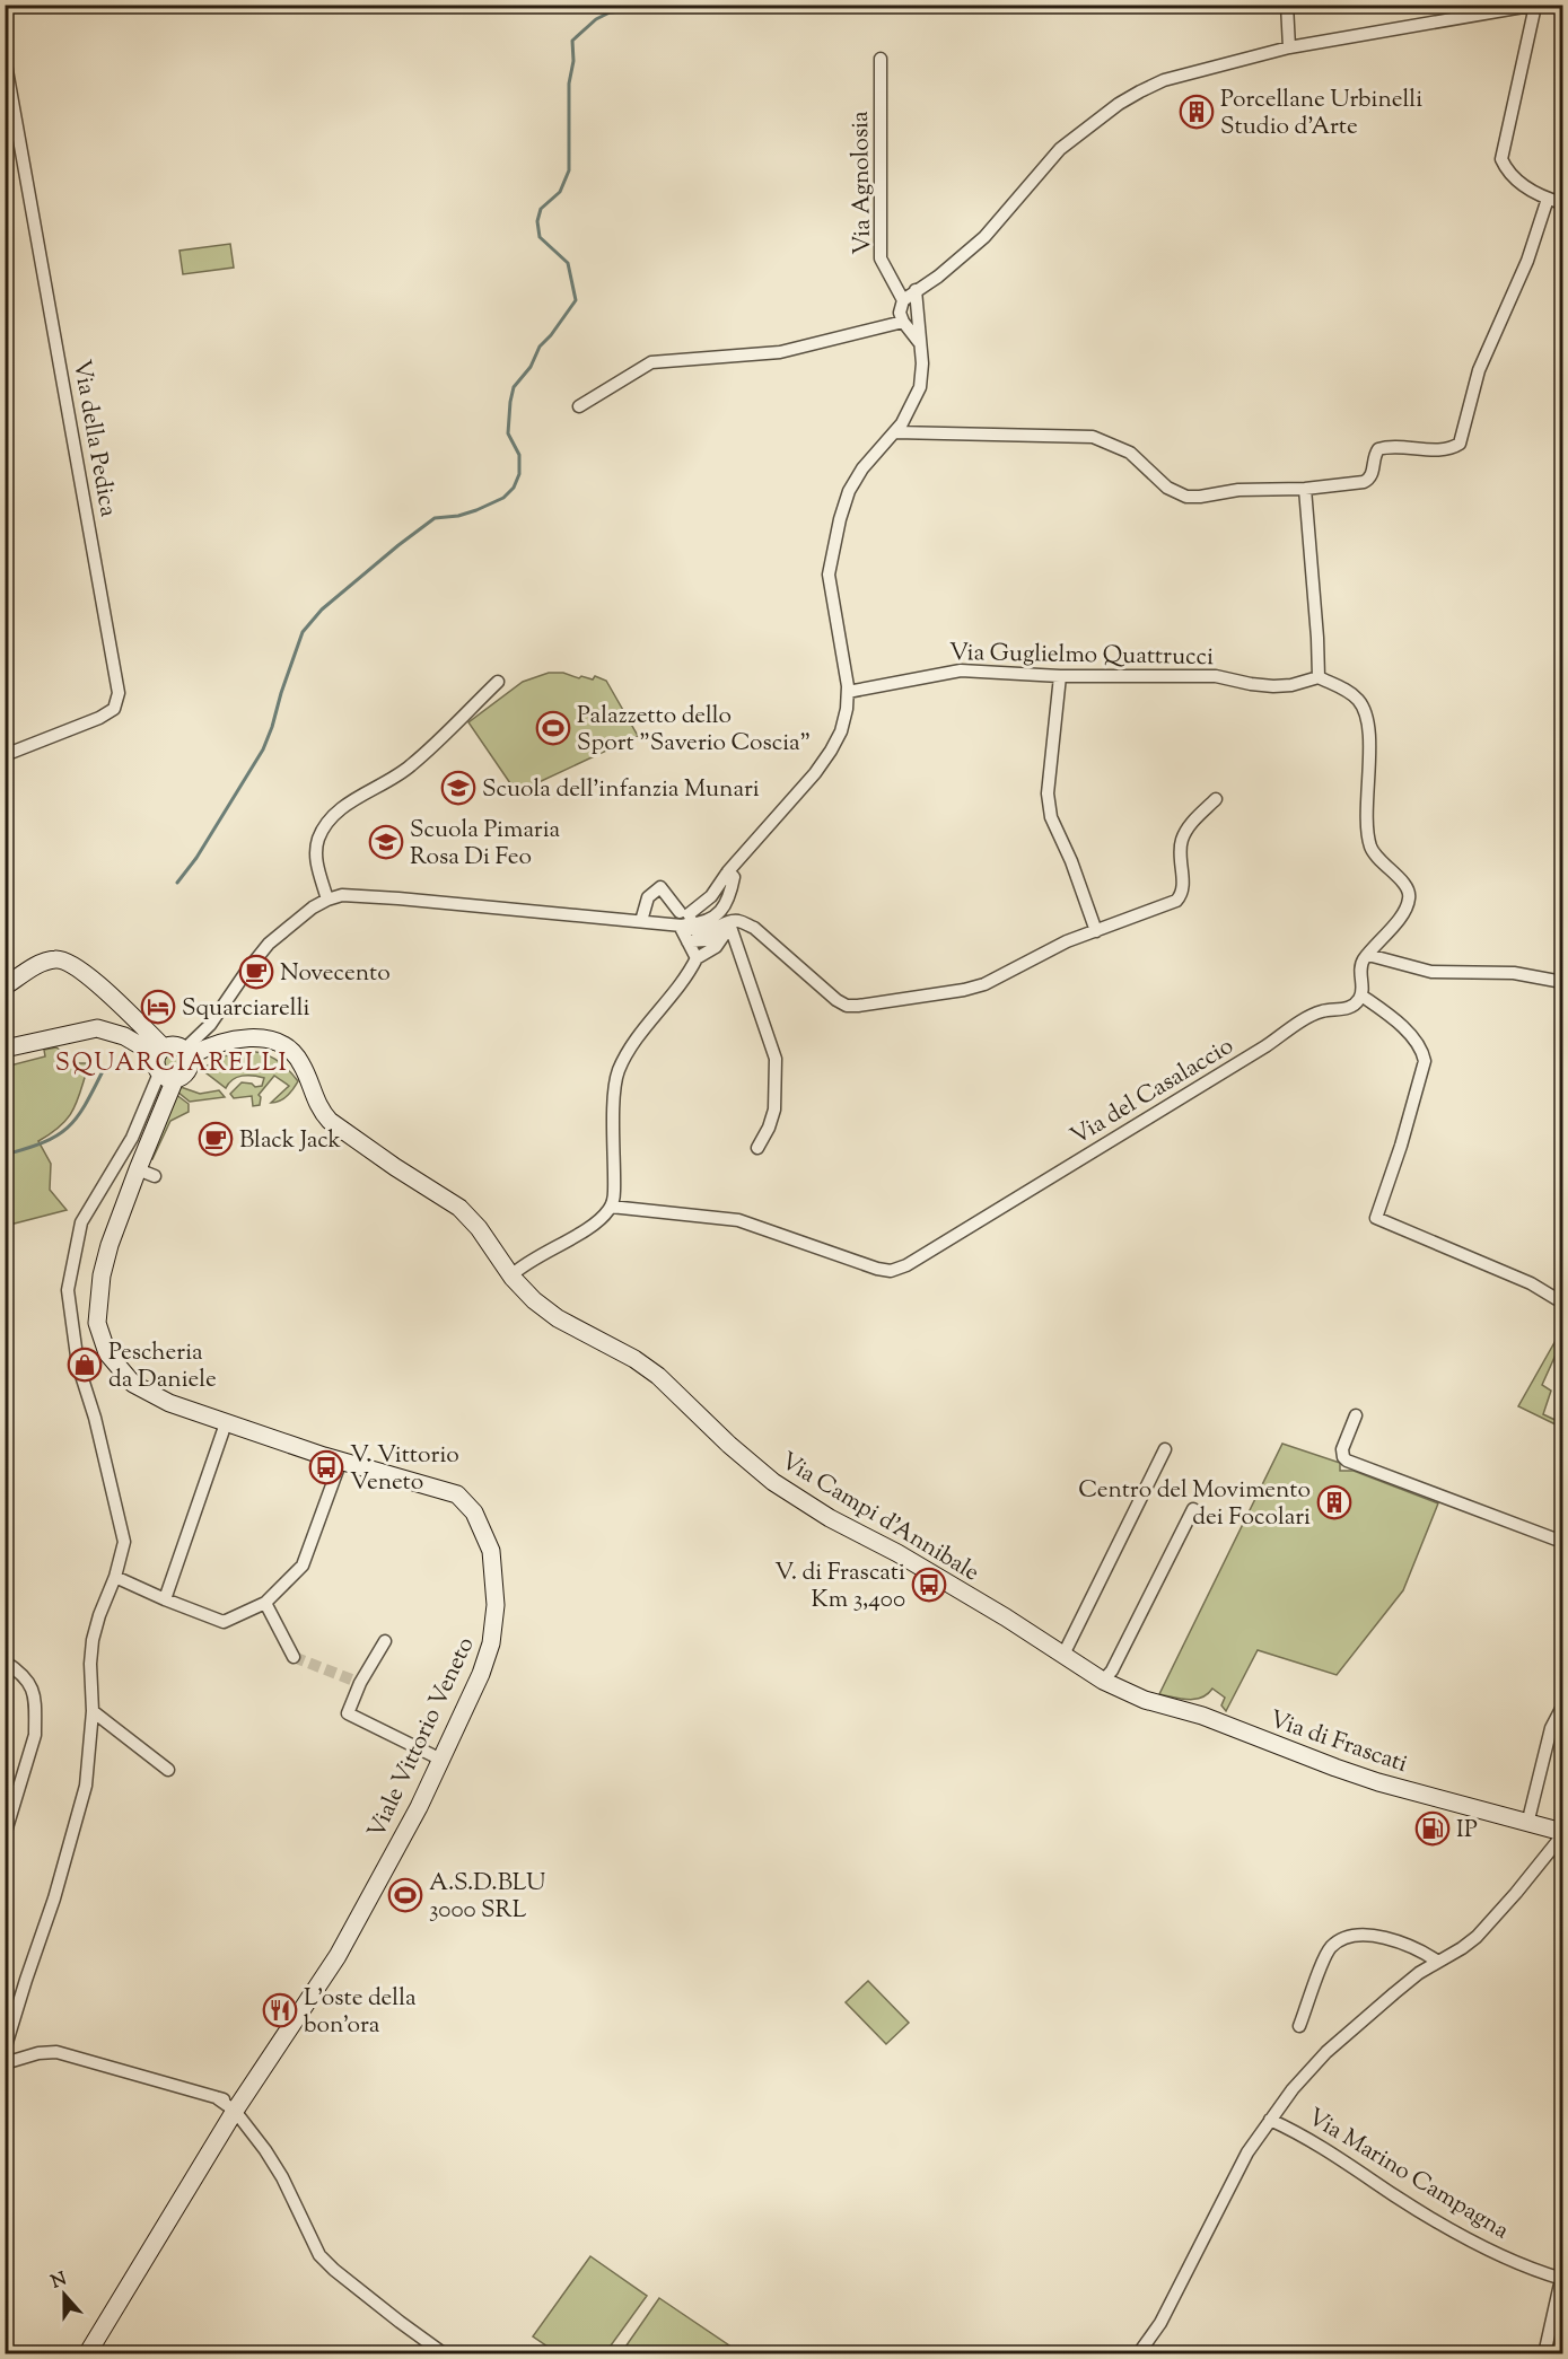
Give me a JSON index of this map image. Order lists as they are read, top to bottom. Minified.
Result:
{"streets":{"main road":["Via Campi d'Annibale","Viale Vittorio Veneto","Via di Frascati"],"street":["Via Agnolosia","Via della Pedica","Via Guglielmo Quattrucci","Via del Casalaccio","Via Marino Campagna"]},"crossings":[["Via Campi d'Annibale","Viale Vittorio Veneto"],["Via Campi d'Annibale","Via di Frascati"]],"districts":["SQUARCIARELLI"],"places":{"building":["Porcellane Urbinelli Studio d'Arte","Centro del Movimento dei Focolari"],"sports":["Palazzetto dello Sport \"Saverio Coscia\"","A.S.D.BLU 3000 SRL"],"school or university":["Scuola dell'infanzia Munari","Scuola Pimaria Rosa Di Feo"],"cafe":["Novecento","Black Jack"],"hotel":["Squarciarelli"],"shop":["Pescheria da Daniele"],"bus stop":["V. Vittorio Veneto","V. di Frascati Km 3,400"],"fuel station":["IP"],"restaurant":["L’oste della bon’ora"]},"north":"top"}
